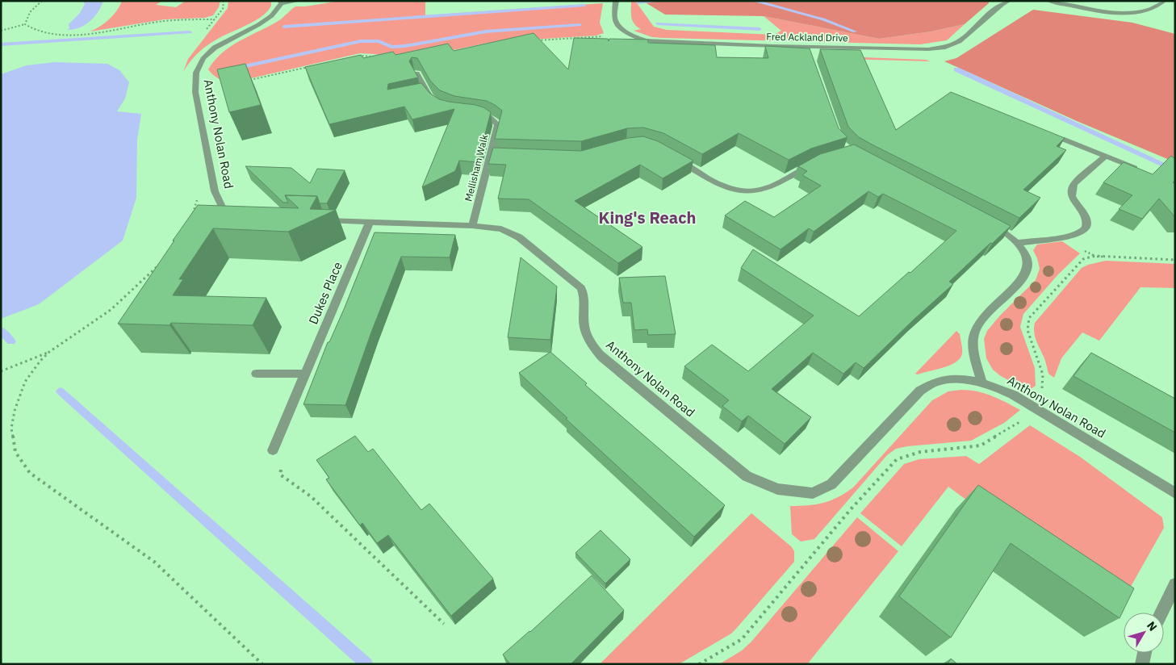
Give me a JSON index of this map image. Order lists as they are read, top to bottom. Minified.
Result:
{"streets":{"street":["Fred Ackland Drive","Anthony Nolan Road","Mellisham Walk","Dukes Place"]},"crossings":[["Anthony Nolan Road","Mellisham Walk"],["Anthony Nolan Road","Dukes Place"]],"districts":["King's Reach"],"north":"top right"}
